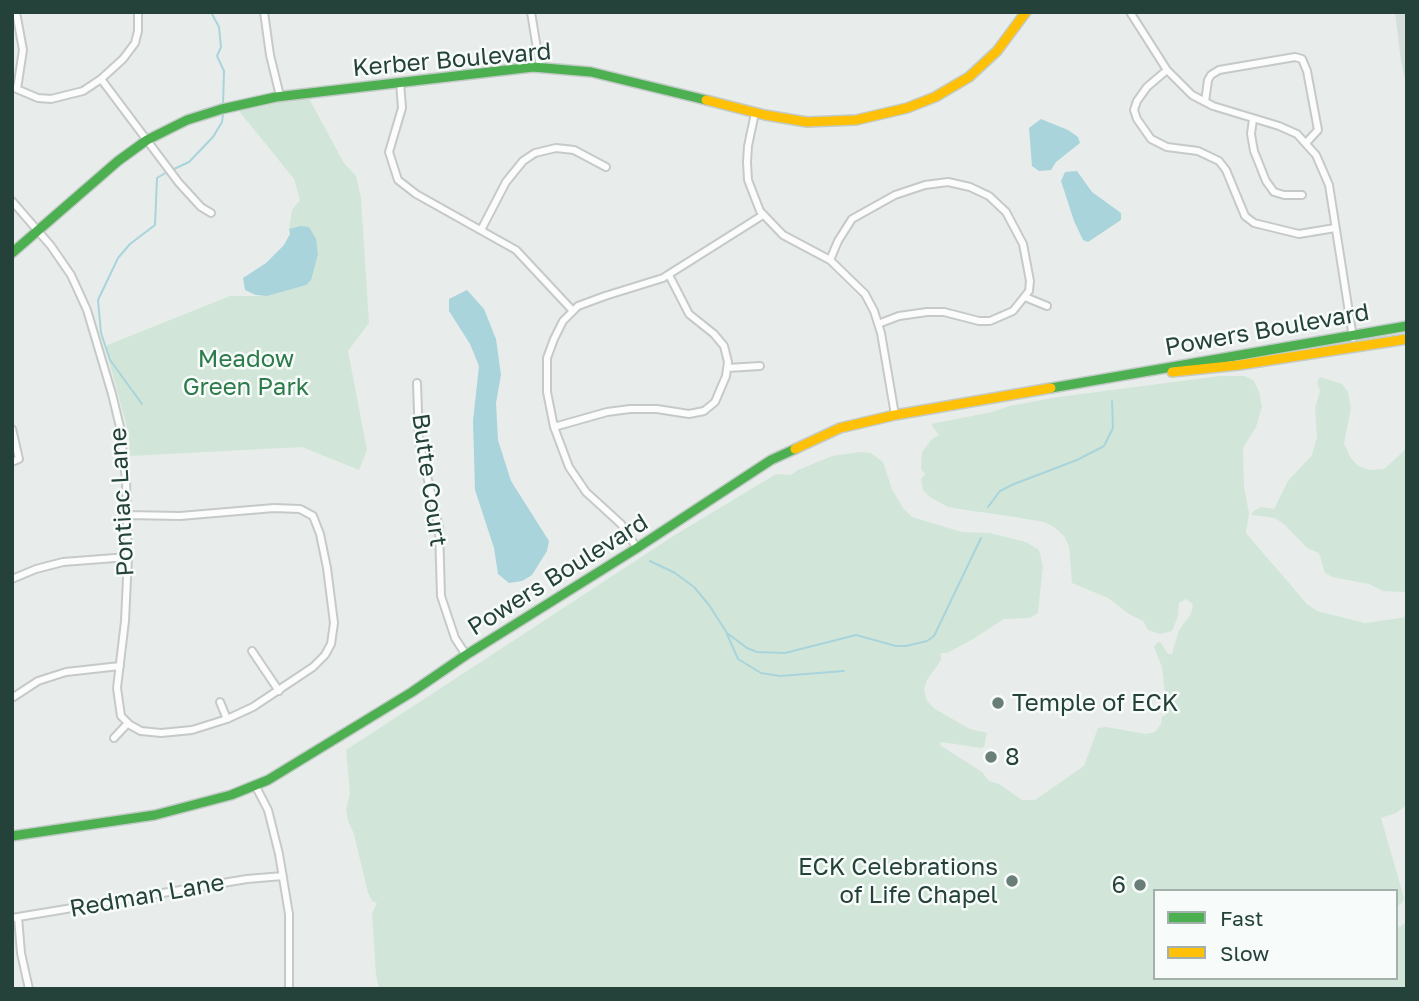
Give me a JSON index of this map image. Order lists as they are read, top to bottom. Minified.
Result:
{"streets":{"main road":["Kerber Boulevard","Powers Boulevard"],"street":["Butte Court","Pontiac Lane","Redman Lane"]},"crossings":[["Kerber Boulevard","Pontiac Lane"],["Powers Boulevard","Butte Court"]],"parks":["Meadow Green Park"],"places":["Temple of ECK","8","ECK Celebrations of Life Chapel","6"],"legend":["Fast","Slow"]}
